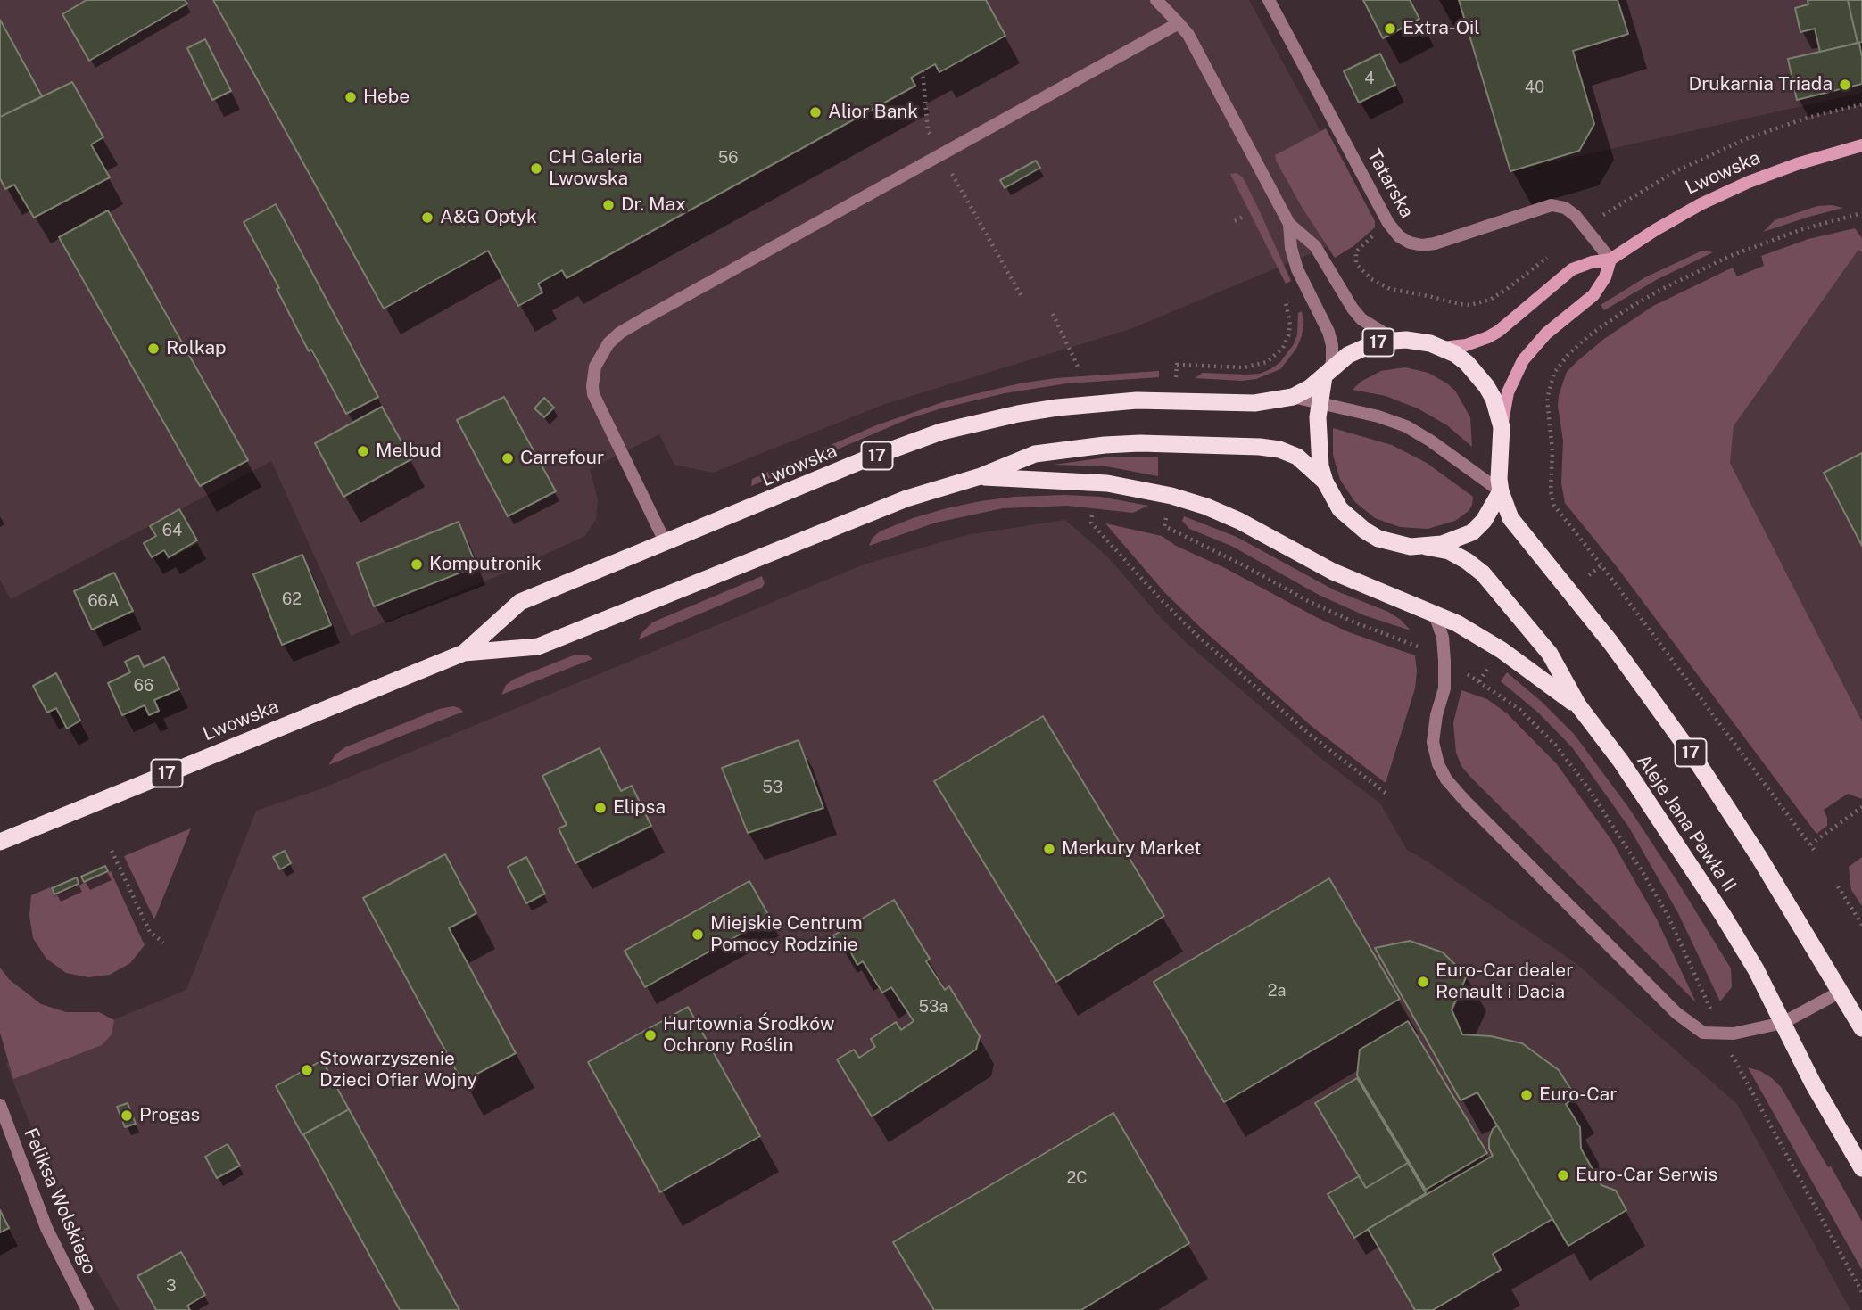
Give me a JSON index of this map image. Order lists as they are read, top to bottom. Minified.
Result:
{"streets":{"highway":["Lwowska","17","Aleje Jana Pawła II"],"street":["Tatarska","Feliksa Wolskiego"]},"crossings":[["Lwowska","Tatarska"],["Lwowska","17"],["17","Aleje Jana Pawła II"]],"places":["Extra-Oil","Drukarnia Triada","Hebe","Alior Bank","CH Galeria Lwowska","Dr. Max","A&G Optyk","Rolkap","Melbud","Carrefour","Komputronik","Elipsa","Merkury Market","Miejskie Centrum Pomocy Rodzinie","Euro-Car dealer Renault i Dacia","Hurtownia Środków Ochrony Roślin","Stowarzyszenie Dzieci Ofiar Wojny","Euro-Car","Progas","Euro-Car Serwis"],"house_numbers":["4","40","56","64","62","66A","66","53","2a","53a","2C","3"]}
